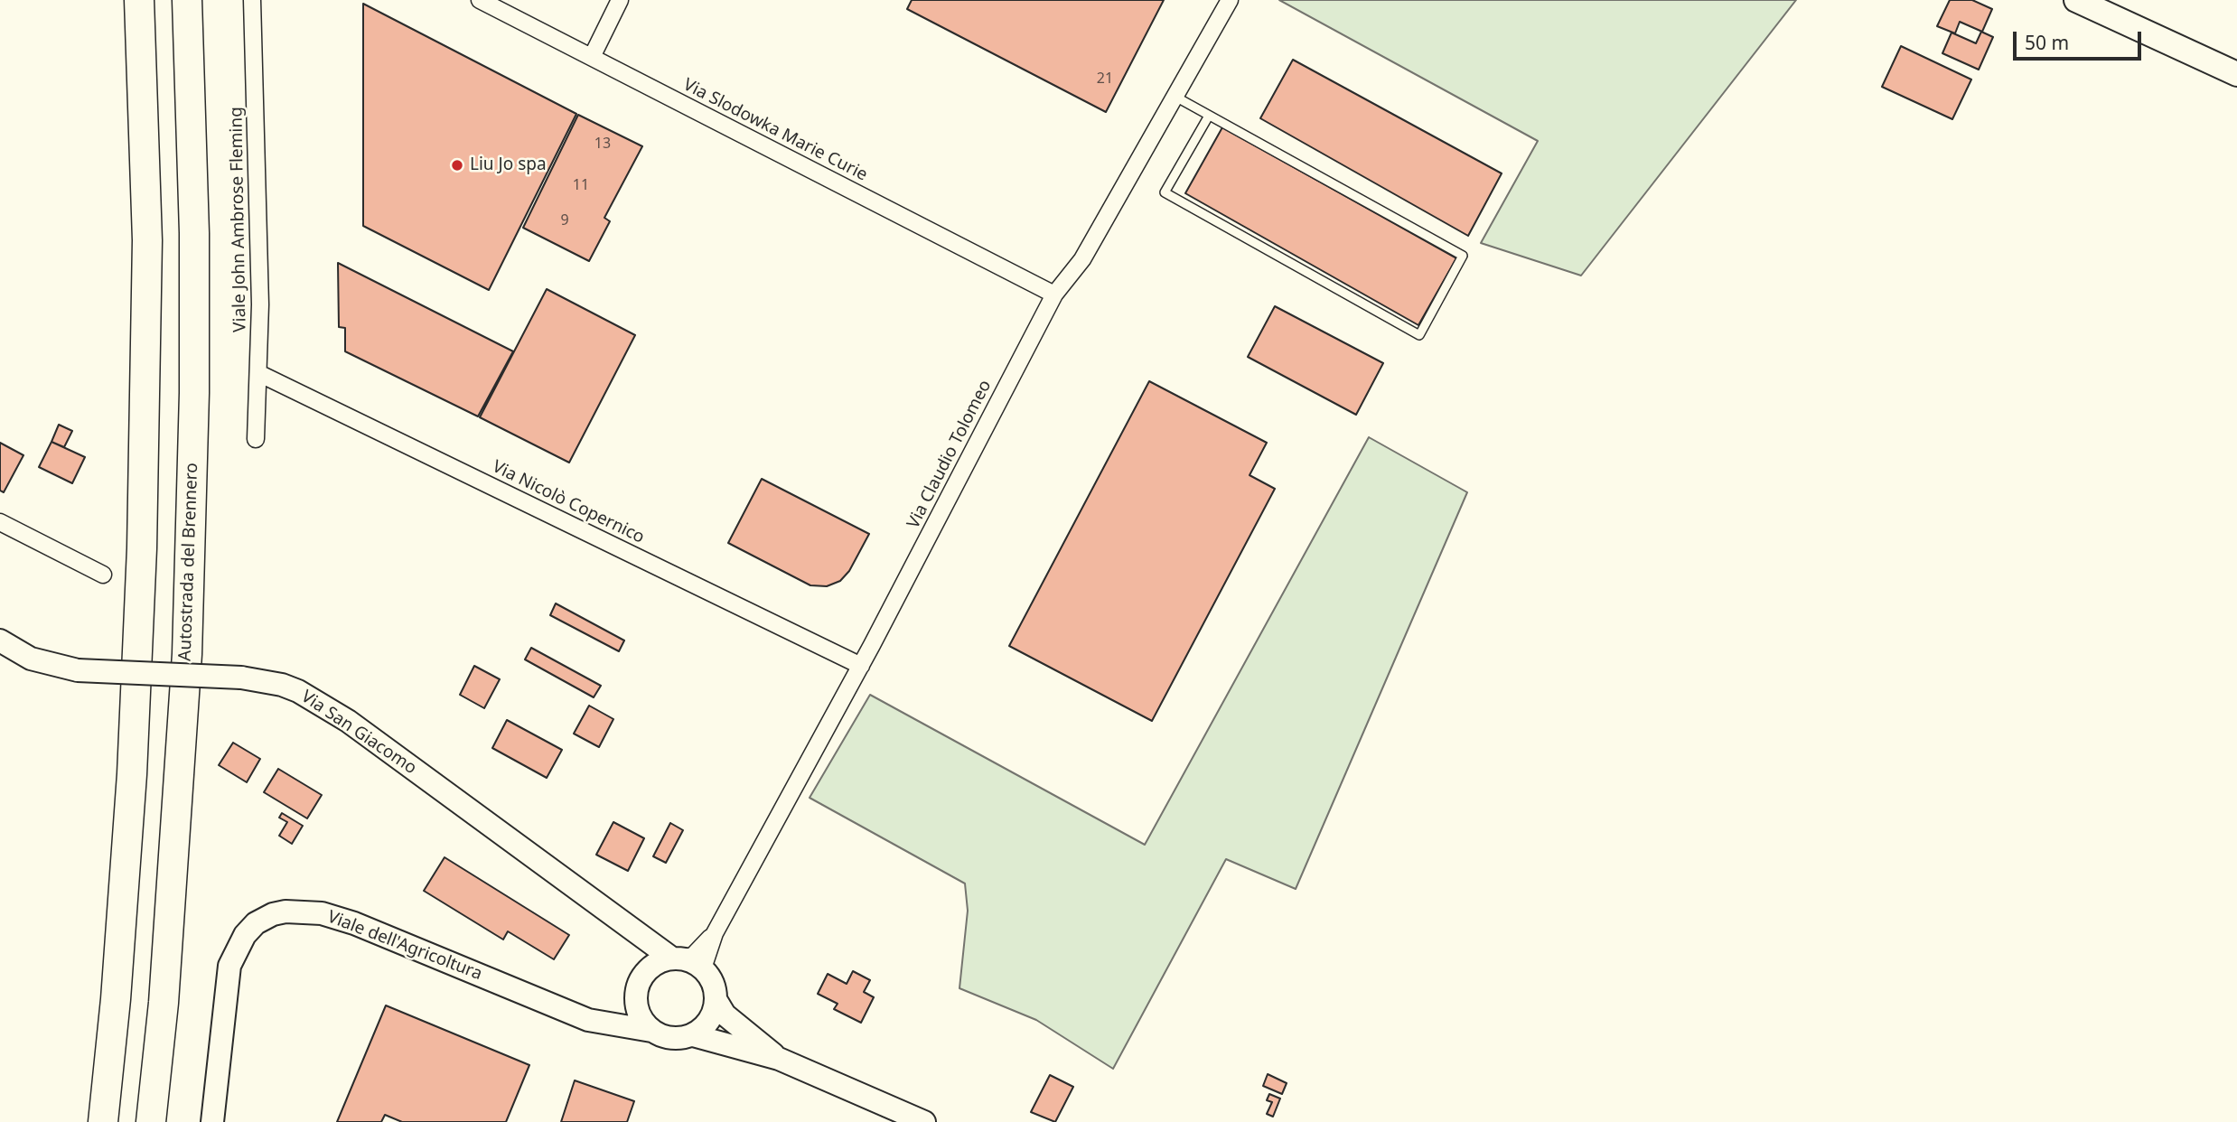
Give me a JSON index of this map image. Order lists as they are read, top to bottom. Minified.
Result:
{"streets":{"highway":["Autostrada del Brennero"],"street":["Via Slodowka Marie Curie","Viale John Ambrose Fleming","Via Claudio Tolomeo","Via Nicolò Copernico","Via San Giacomo","Viale dell'Agricoltura"]},"crossings":[["Via Slodowka Marie Curie","Via Claudio Tolomeo"],["Viale John Ambrose Fleming","Via Nicolò Copernico"],["Via Claudio Tolomeo","Via Nicolò Copernico"],["Via Claudio Tolomeo","Via San Giacomo"],["Via Claudio Tolomeo","Viale dell'Agricoltura"],["Via San Giacomo","Viale dell'Agricoltura"]],"places":["Liu Jo spa"],"house_numbers":["21","13","11","9"],"scale_bar":"50 m"}
